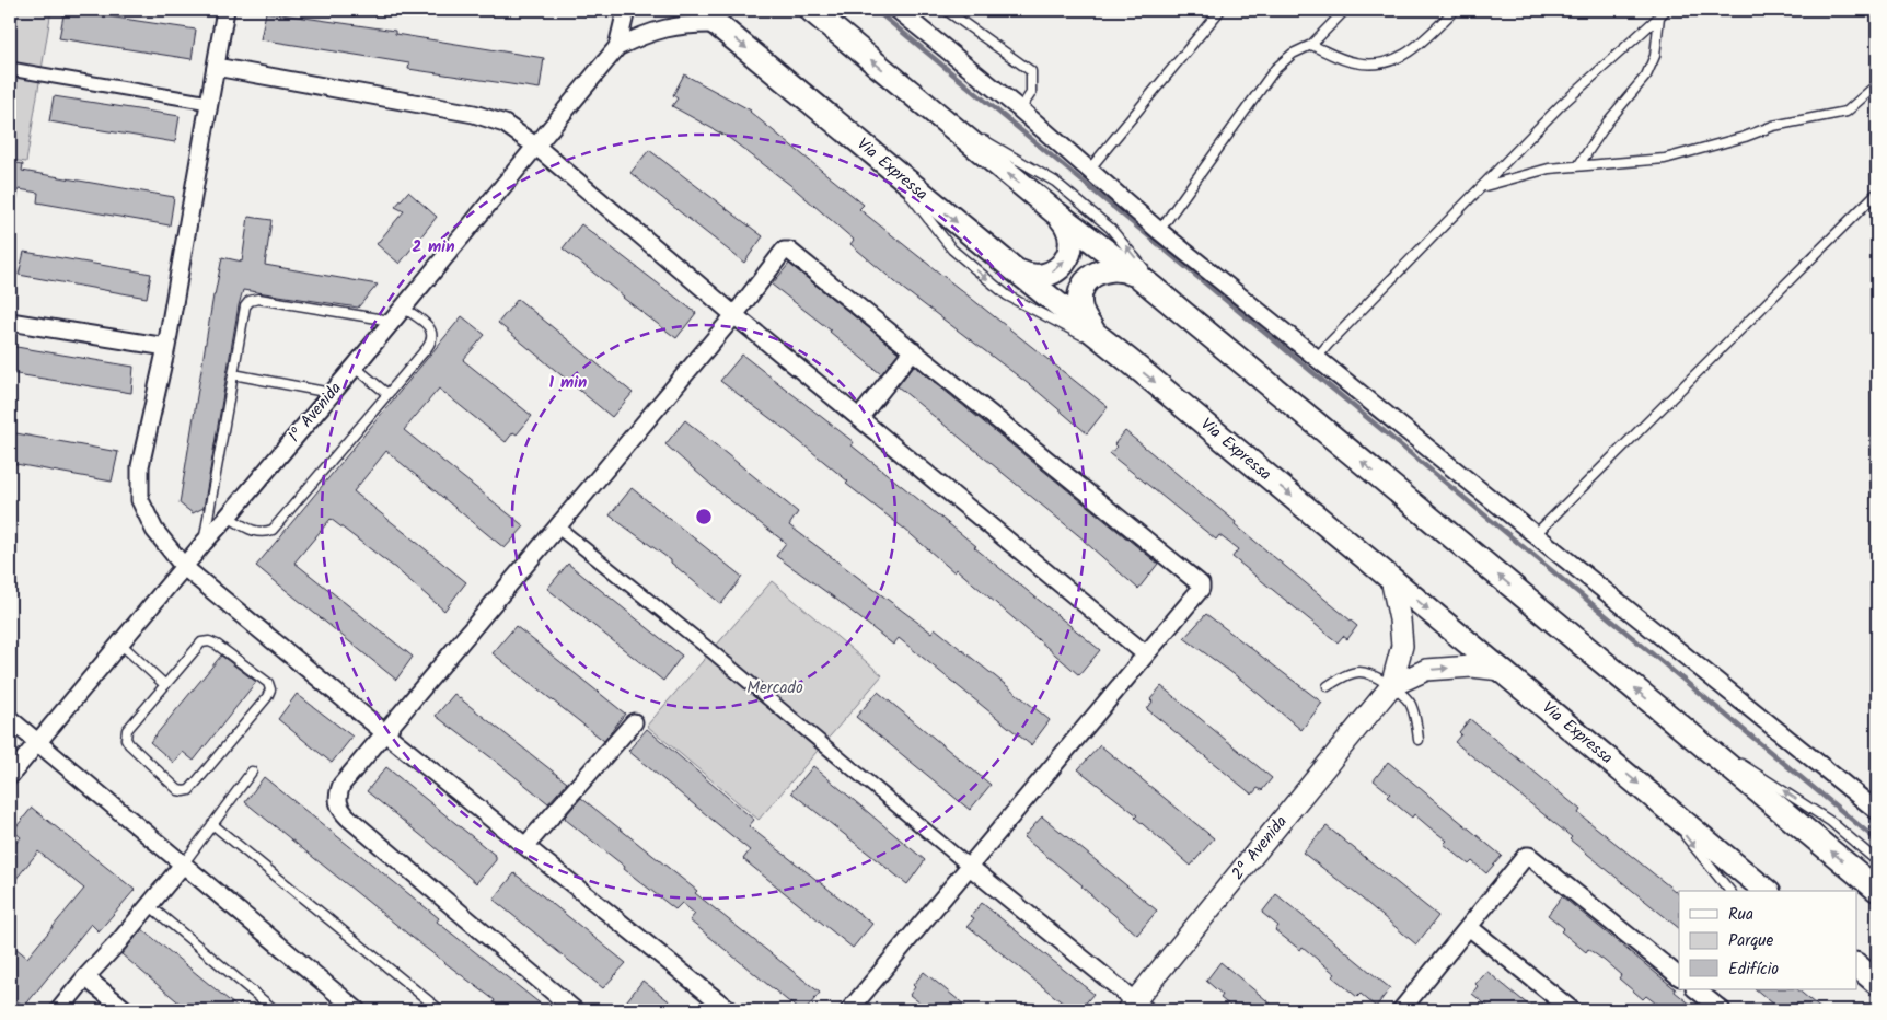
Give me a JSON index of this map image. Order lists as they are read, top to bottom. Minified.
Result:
{"streets":{"main road":["Via Expressa"],"street":["1º Avenida","2ª Avenida"]},"parks":["Mercado"],"legend":["Rua","Parque","Edifício"],"rings":["2 min","1 min"]}
